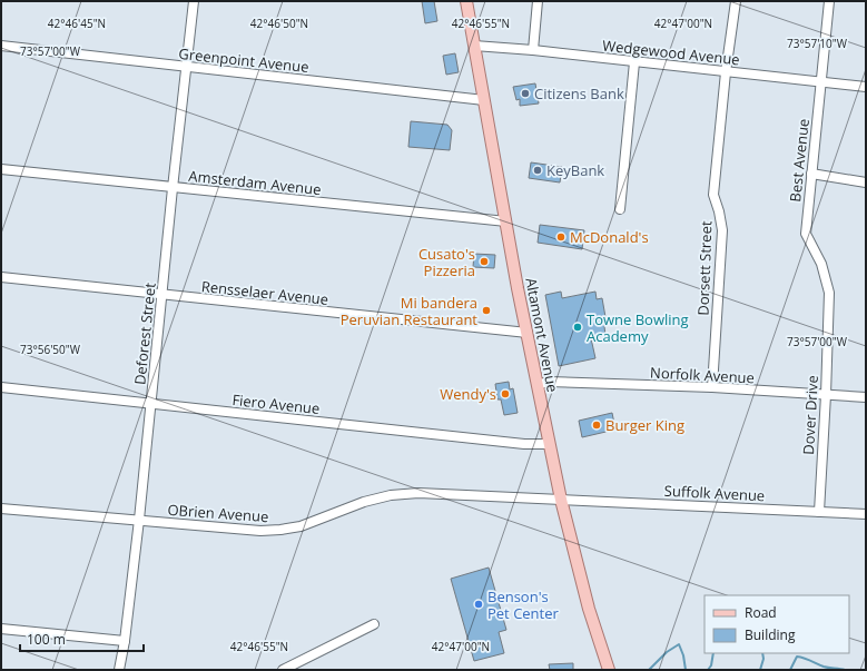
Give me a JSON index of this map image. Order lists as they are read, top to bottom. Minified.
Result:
{"streets":{"main road":["Altamont Avenue"],"street":["Wedgewood Avenue","Greenpoint Avenue","Best Avenue","Amsterdam Avenue","Dorsett Street","Rensselaer Avenue","Deforest Street","Norfolk Avenue","Fiero Avenue","Dover Drive","Suffolk Avenue","OBrien Avenue"]},"crossings":[["Wedgewood Avenue","Best Avenue"],["Wedgewood Avenue","Dorsett Street"],["Wedgewood Avenue","Altamont Avenue"],["Greenpoint Avenue","Deforest Street"],["Greenpoint Avenue","Altamont Avenue"],["Best Avenue","Dover Drive"],["Amsterdam Avenue","Deforest Street"],["Amsterdam Avenue","Altamont Avenue"],["Dorsett Street","Norfolk Avenue"],["Rensselaer Avenue","Deforest Street"],["Rensselaer Avenue","Altamont Avenue"],["Deforest Street","Fiero Avenue"],["Deforest Street","OBrien Avenue"],["Altamont Avenue","Norfolk Avenue"],["Altamont Avenue","Fiero Avenue"],["Altamont Avenue","Suffolk Avenue"],["Altamont Avenue","OBrien Avenue"],["Norfolk Avenue","Dover Drive"],["Dover Drive","Suffolk Avenue"],["Suffolk Avenue","OBrien Avenue"]],"places":["Citizens Bank","KeyBank","McDonald's","Cusato's Pizzeria","Mi bandera Peruvian Restaurant","Towne Bowling Academy","Wendy's","Burger King","Benson's Pet Center"],"legend":["Road","Building"],"scale_bar":"100 m","coordinates":["42°46'45\"N","42°46'50\"N","42°46'55\"N","42°47'00\"N","73°57'10\"W","73°57'00\"W","73°56'50\"W"]}
